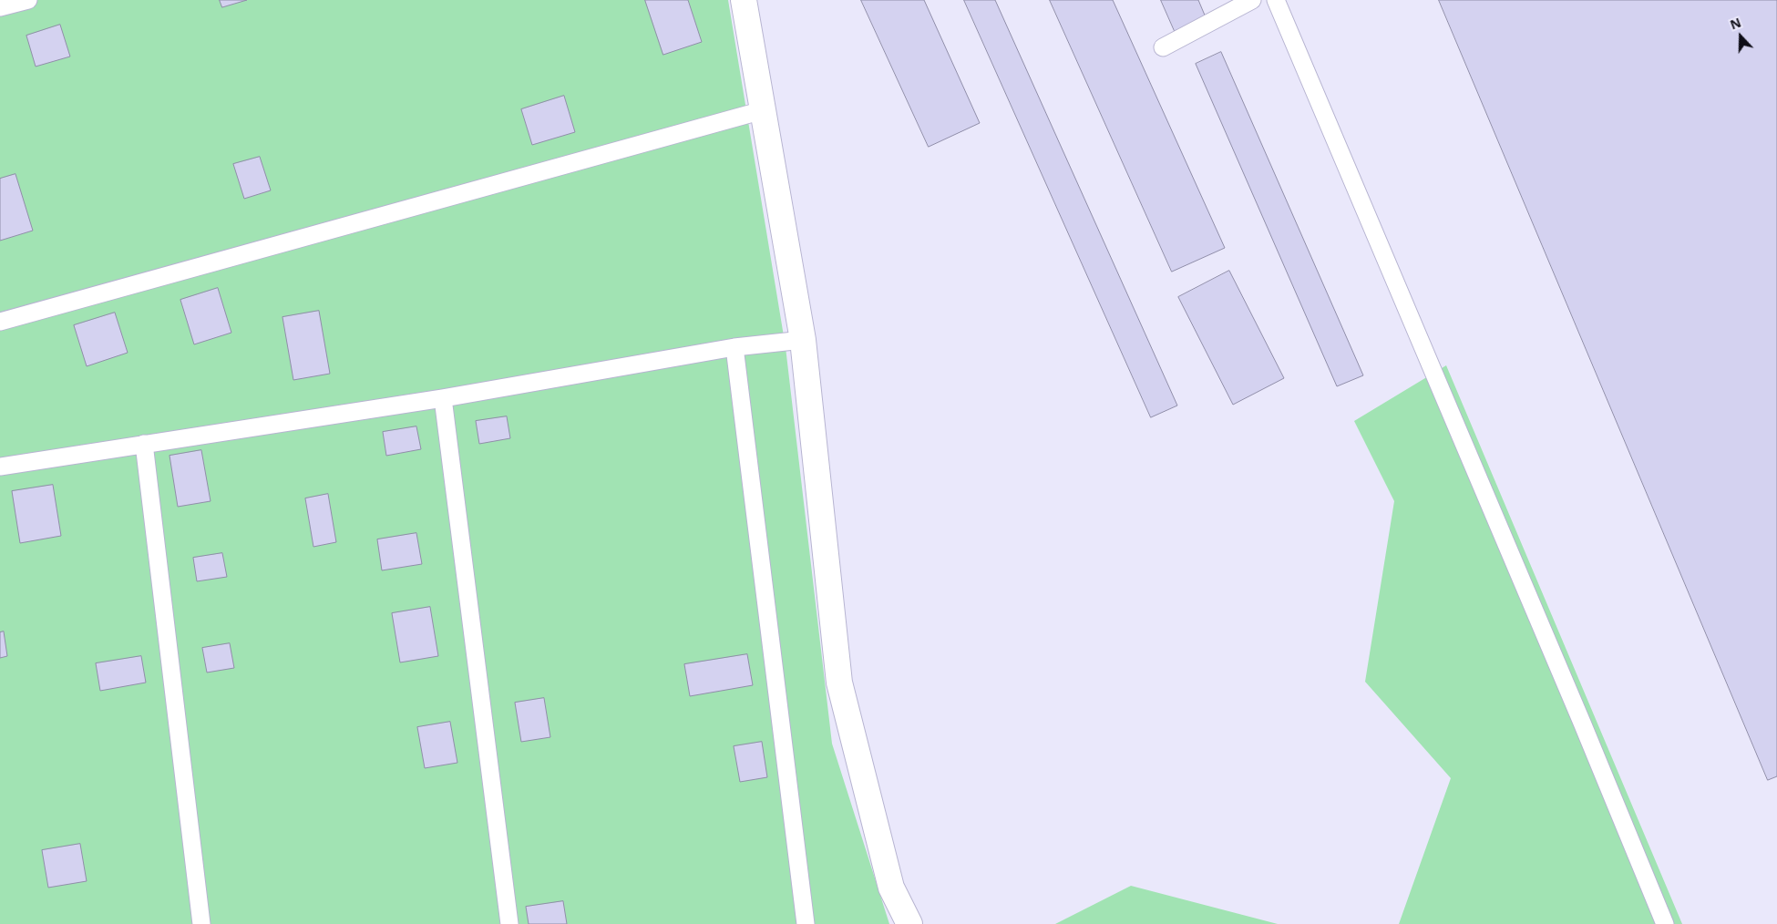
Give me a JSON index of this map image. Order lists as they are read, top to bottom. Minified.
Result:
{"north":"top"}
